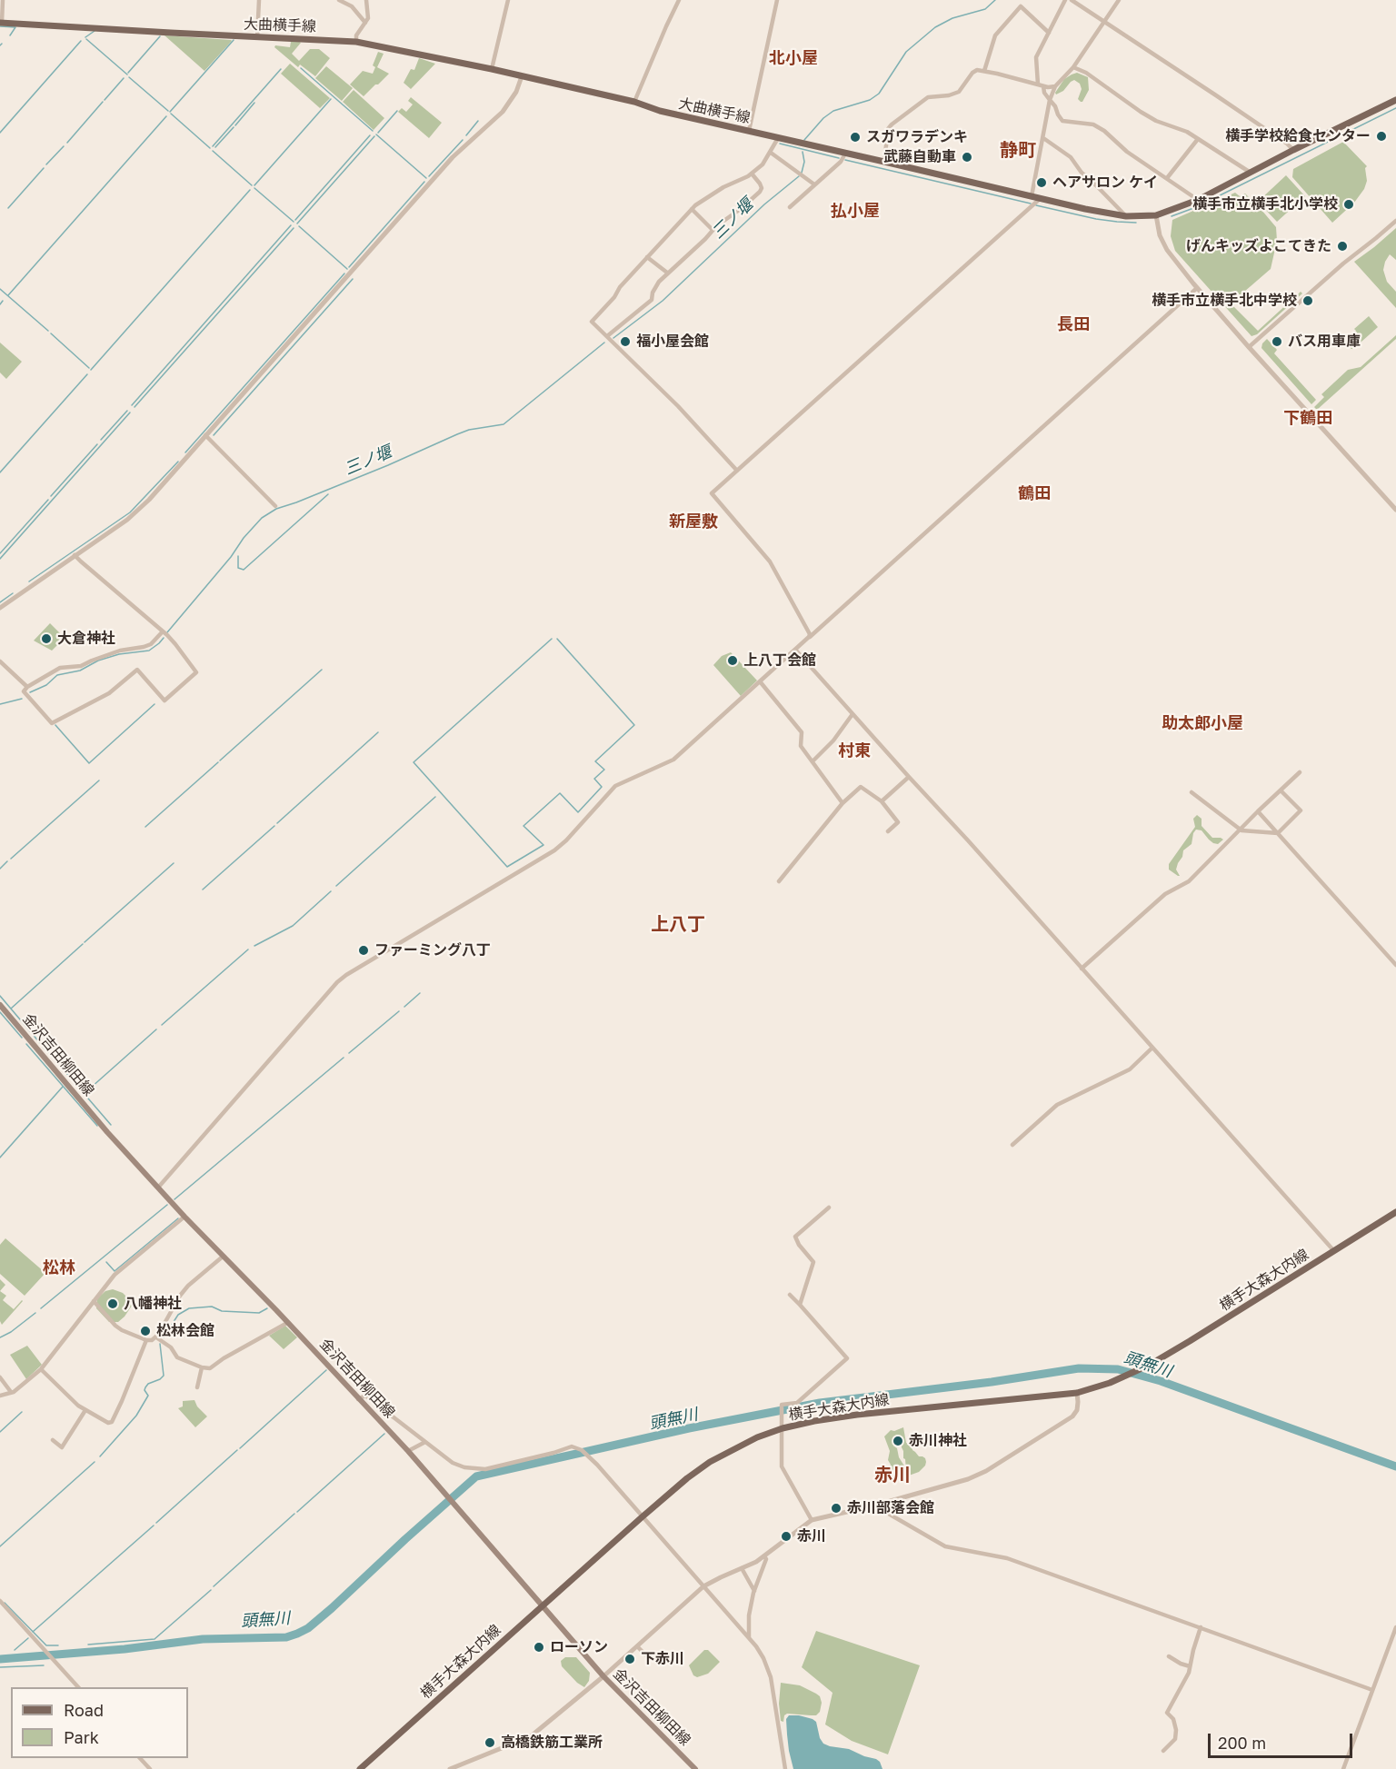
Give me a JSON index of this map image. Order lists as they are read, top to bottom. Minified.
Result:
{"streets":{"main road":["大曲横手線","金沢吉田柳田線","横手大森大内線"]},"crossings":[["金沢吉田柳田線","横手大森大内線"]],"districts":["北小屋","静町","払小屋","長田","下鶴田","鶴田","新屋敷","助太郎小屋","村東","上八丁","松林","赤川"],"water":["三ノ堰","頭無川"],"places":["横手学校給食センター","スガワラデンキ","武藤自動車","ヘアサロン ケイ","横手市立横手北小学校","げんキッズよこてきた","横手市立横手北中学校","福小屋会館","バス用車庫","大倉神社","上八丁会館","ファーミング八丁","八幡神社","松林会館","赤川神社","赤川部落会館","赤川","ローソン","下赤川","高橋鉄筋工業所"],"legend":["Road","Park"],"scale_bar":"200 m"}
